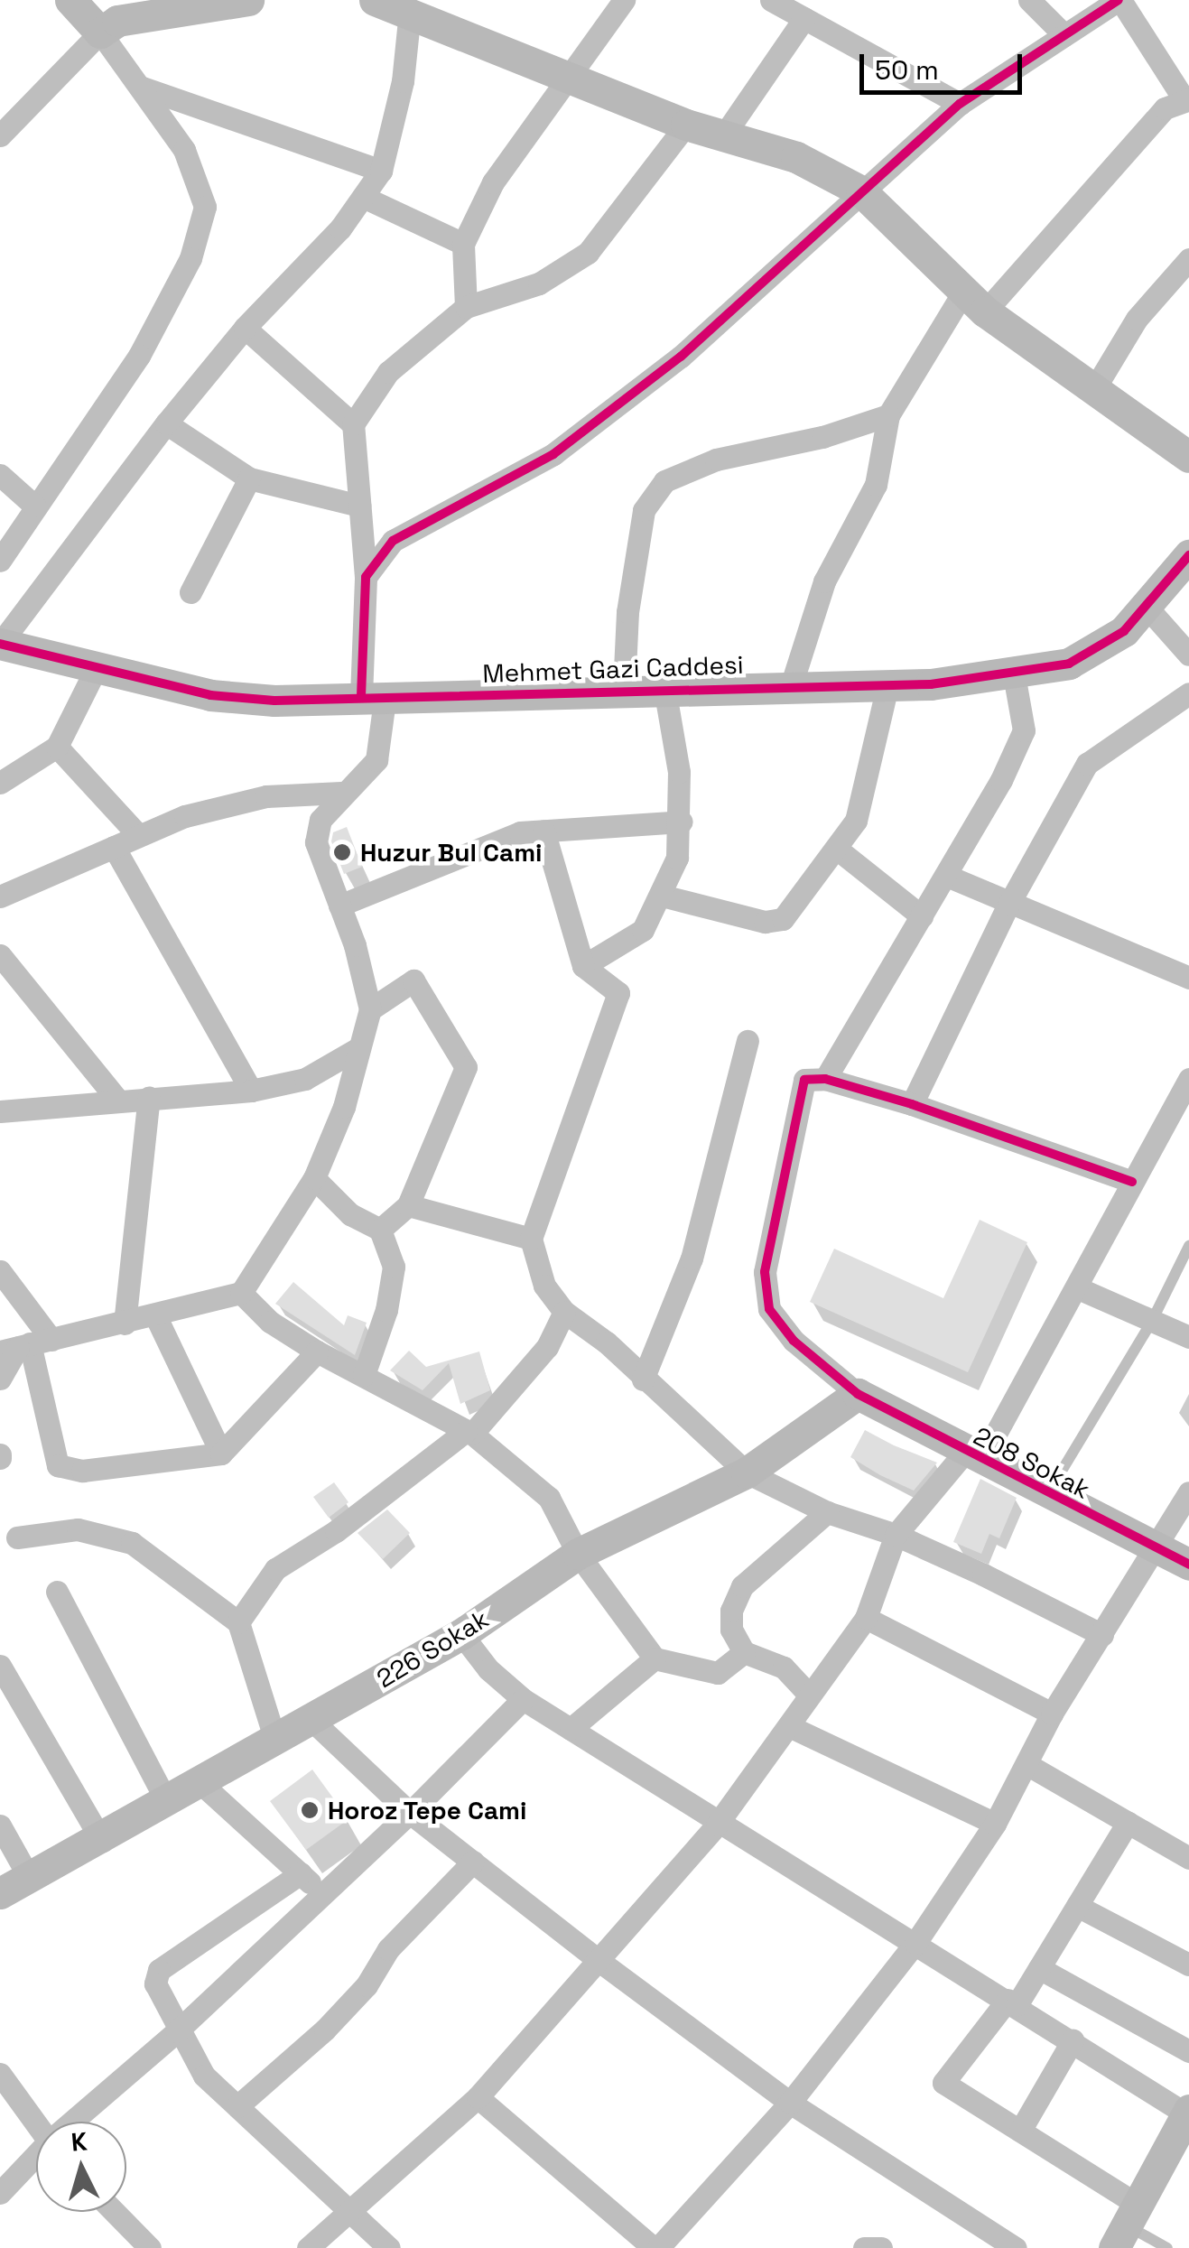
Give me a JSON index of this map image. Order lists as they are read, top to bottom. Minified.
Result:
{"streets":{"street":["Mehmet Gazi Caddesi","208 Sokak","226 Sokak"]},"crossings":[["208 Sokak","226 Sokak"]],"places":["Huzur Bul Cami","Horoz Tepe Cami"],"scale_bar":"50 m","north":"top"}
